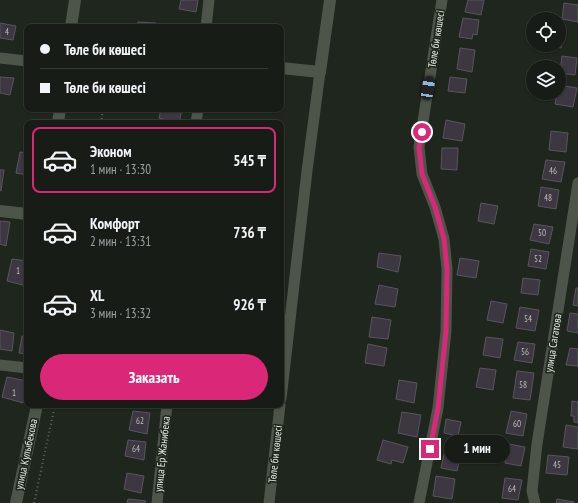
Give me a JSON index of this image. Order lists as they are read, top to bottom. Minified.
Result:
{"streets":{"street":["Төле би көшесі","улица Сагатова","улица Кулыбекова","улица Ер Жанибека"]},"house_numbers":["4","46","48","50","52","1","54","56","58","1","62","60","64","45","64"],"page":{"banner":["Төле би көшесі","Төле би көшесі"],"list":[{"name":"Эконом","note":"1 мин · 13:30","value":"545 ₸"},{"name":"Комфорт","note":"2 мин · 13:31","value":"736 ₸"},{"name":"XL","note":"3 мин · 13:32","value":"926 ₸"}],"buttons":"Заказать","bubble":"1 мин"}}
